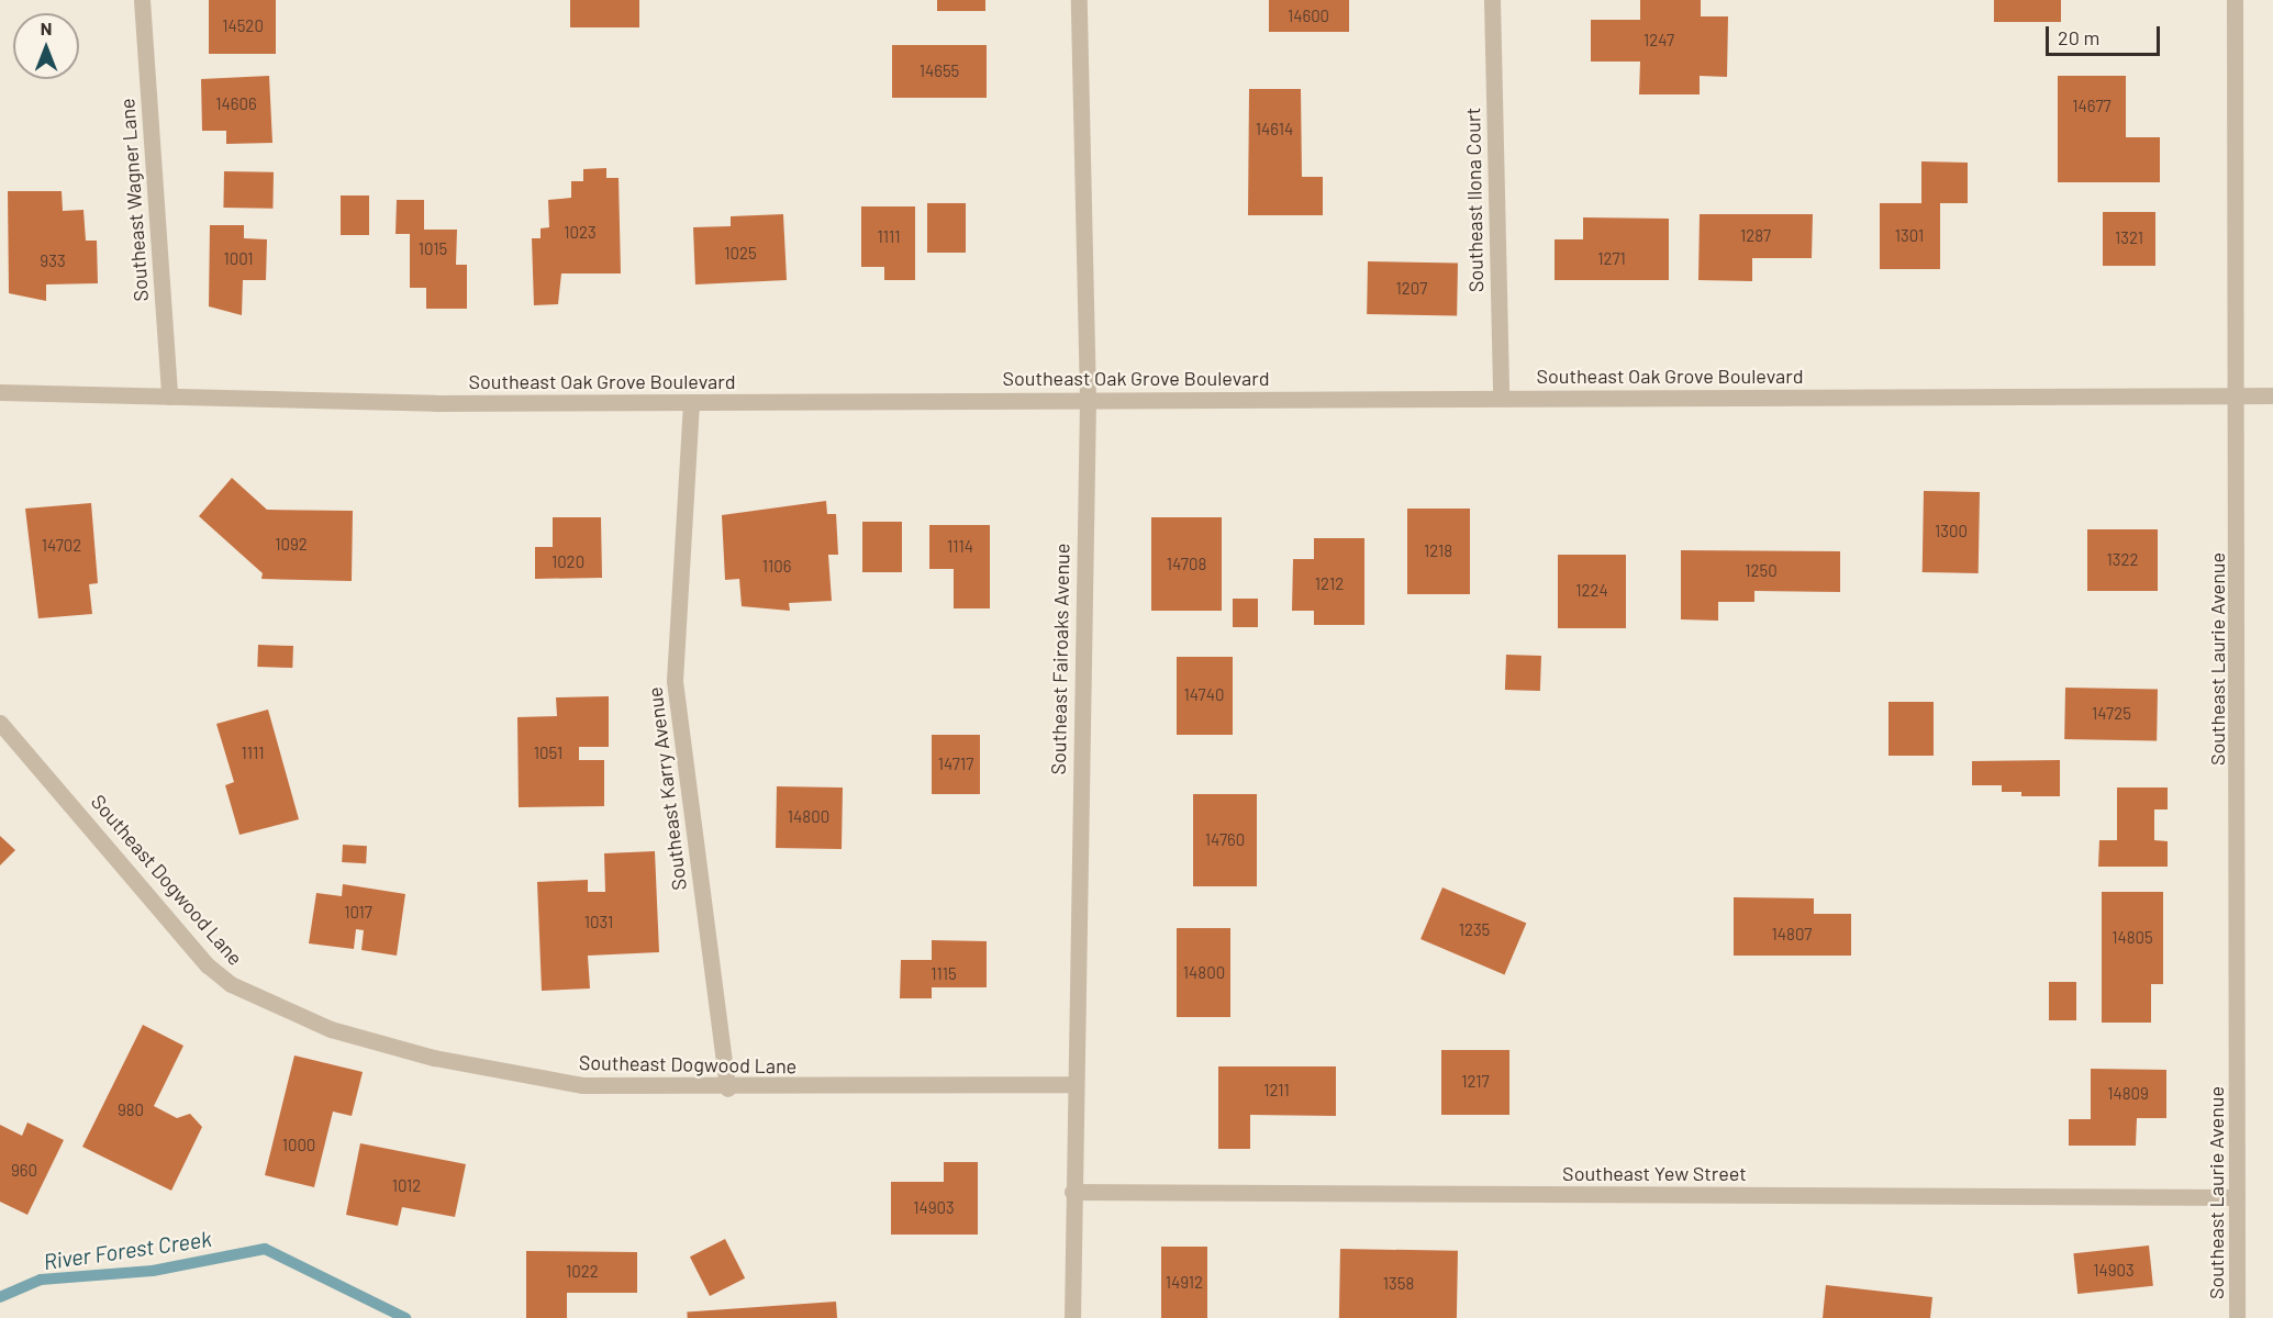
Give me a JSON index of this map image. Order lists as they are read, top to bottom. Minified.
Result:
{"streets":{"street":["Southeast Wagner Lane","Southeast Ilona Court","Southeast Oak Grove Boulevard","Southeast Fairoaks Avenue","Southeast Laurie Avenue","Southeast Karry Avenue","Southeast Dogwood Lane","Southeast Yew Street"]},"crossings":[["Southeast Wagner Lane","Southeast Oak Grove Boulevard"],["Southeast Ilona Court","Southeast Oak Grove Boulevard"],["Southeast Oak Grove Boulevard","Southeast Fairoaks Avenue"],["Southeast Oak Grove Boulevard","Southeast Laurie Avenue"],["Southeast Oak Grove Boulevard","Southeast Karry Avenue"],["Southeast Fairoaks Avenue","Southeast Dogwood Lane"],["Southeast Fairoaks Avenue","Southeast Yew Street"],["Southeast Laurie Avenue","Southeast Yew Street"],["Southeast Karry Avenue","Southeast Dogwood Lane"]],"water":["River Forest Creek"],"house_numbers":["14600","14520","1247","14655","14606","14677","14614","1023","1287","1301","1111","1321","1015","1025","1001","1271","933","1207","1300","1092","14702","1114","1218","1322","1020","14708","1106","1250","1212","1224","14740","14725","1111","1051","14717","14800","14760","1017","1031","1235","14807","14805","14800","1115","1217","1211","14809","980","1000","960","1012","14903","14903","1022","14912","1358"],"scale_bar":"20 m","north":"top"}
